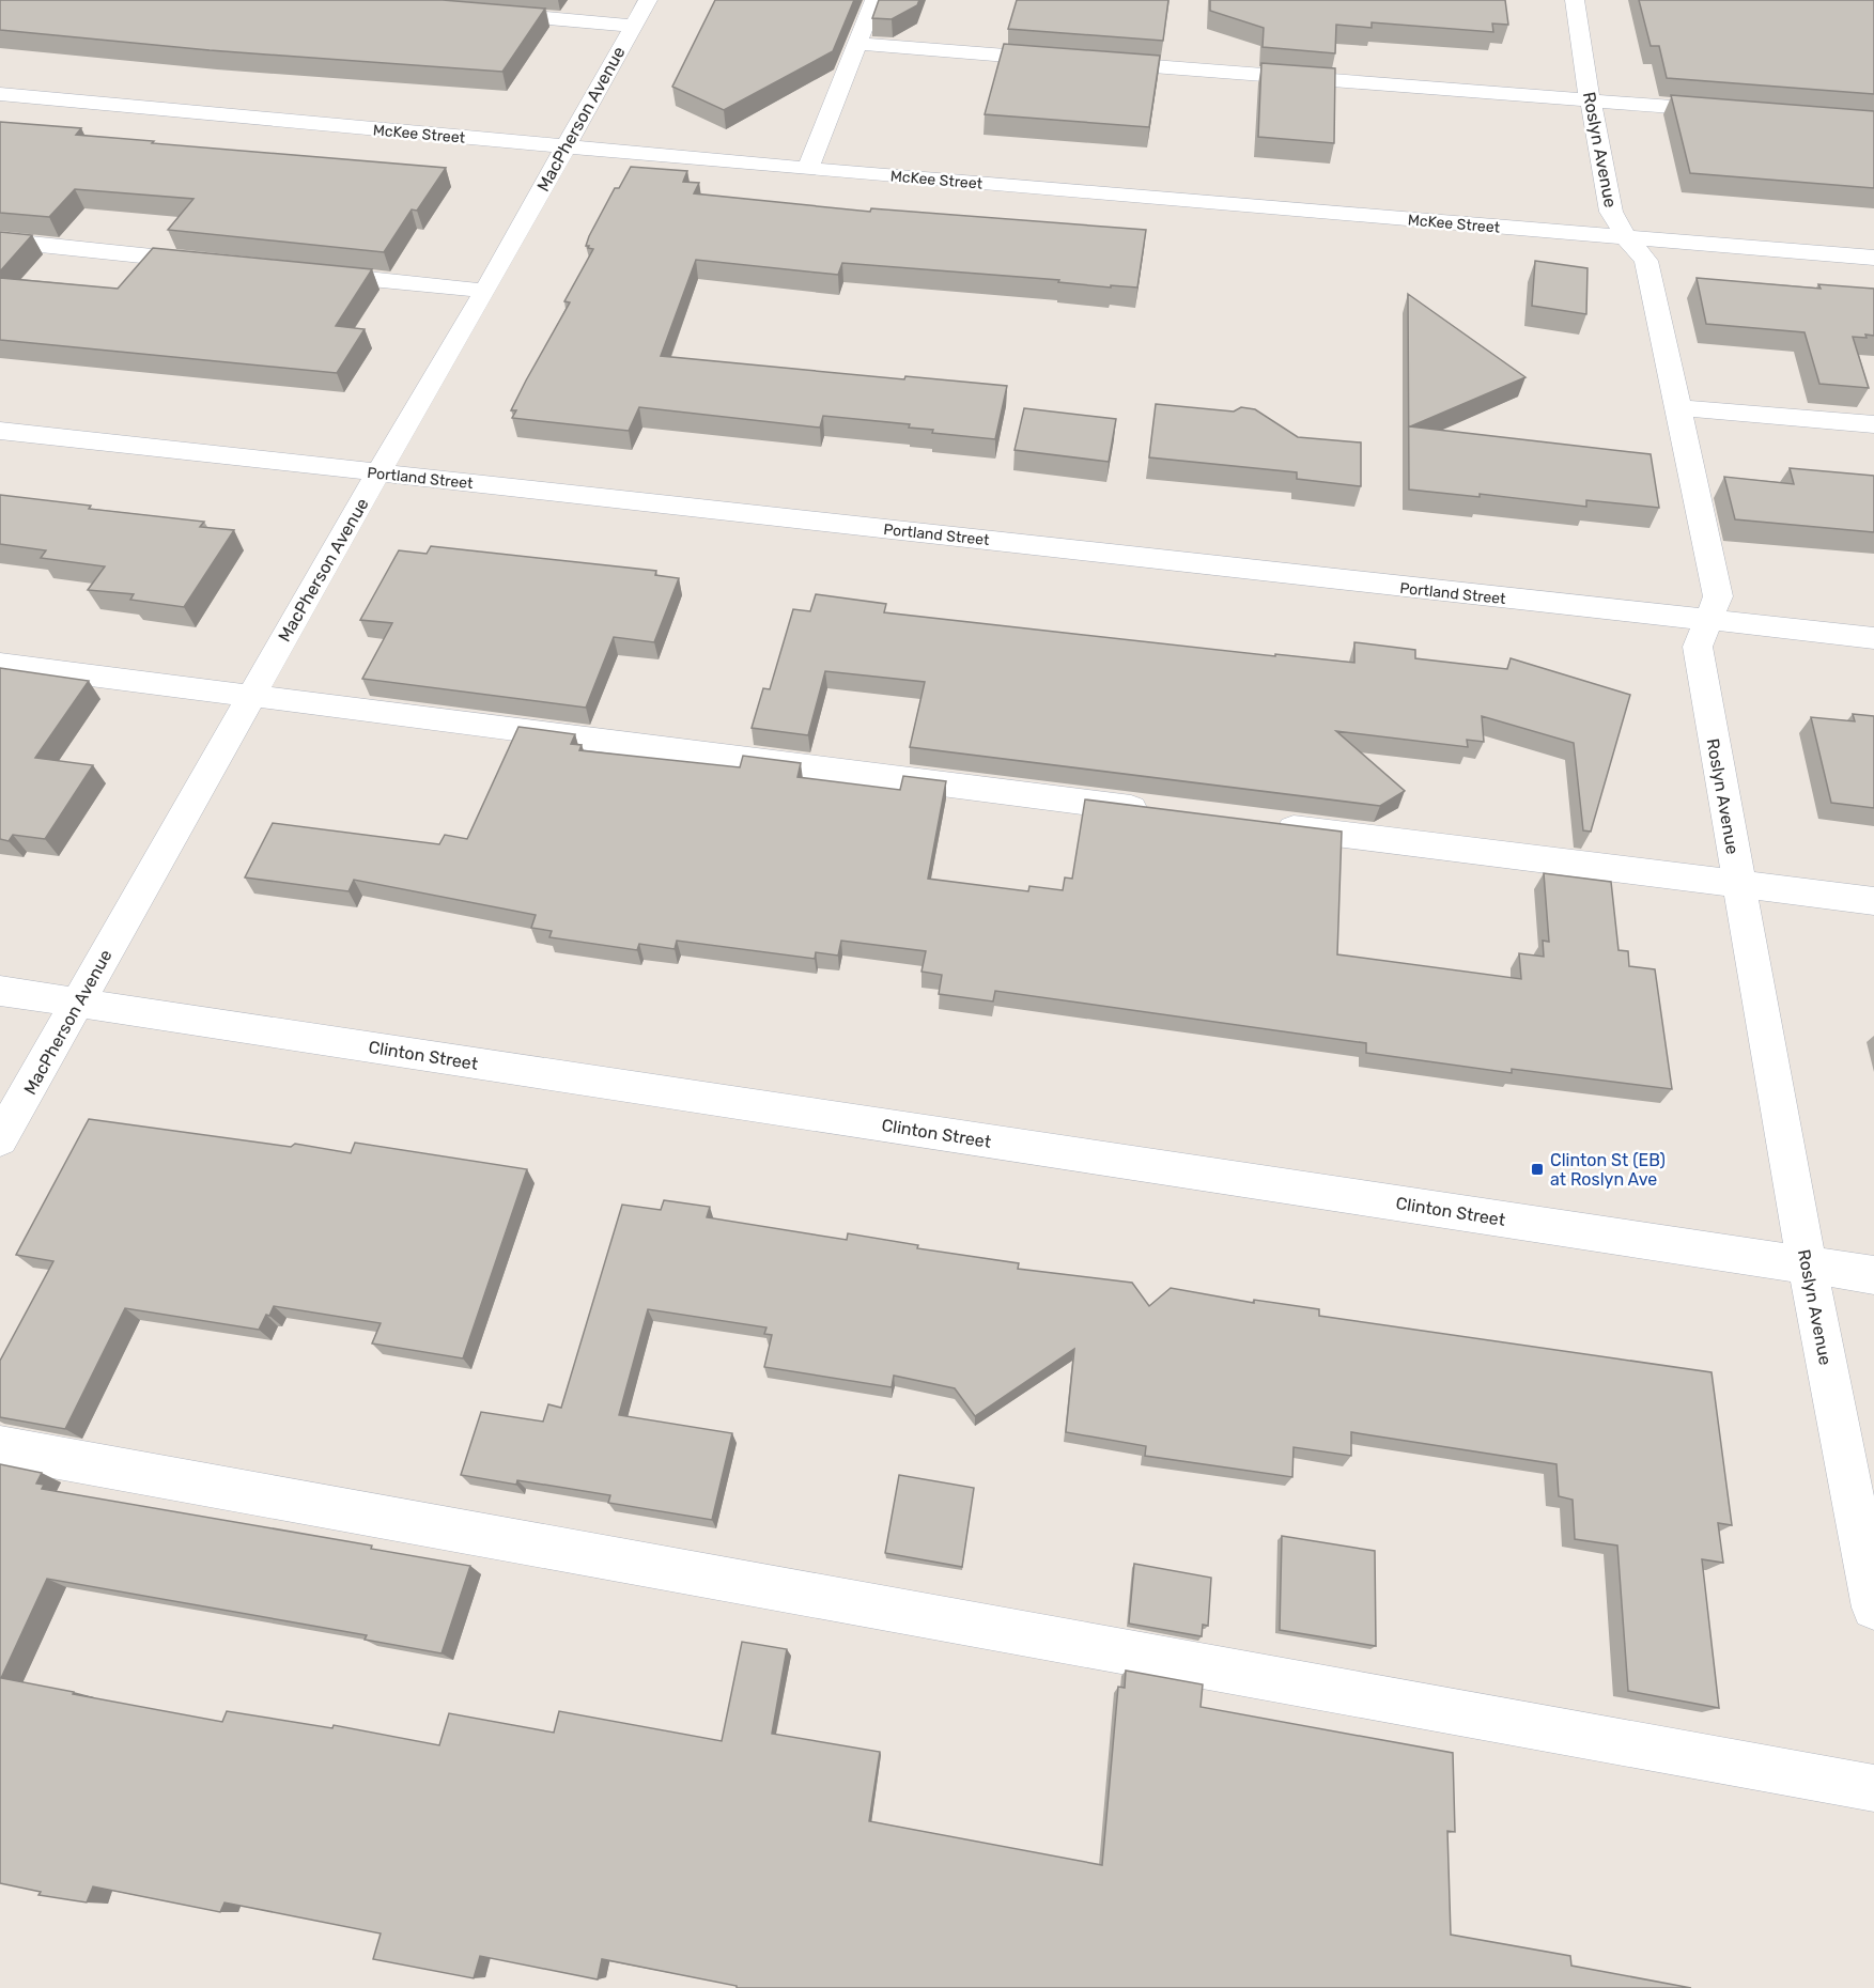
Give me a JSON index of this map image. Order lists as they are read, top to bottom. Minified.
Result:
{"streets":{"street":["MacPherson Avenue","McKee Street","Roslyn Avenue","Portland Street","Clinton Street"]},"crossings":[["MacPherson Avenue","McKee Street"],["MacPherson Avenue","Portland Street"],["MacPherson Avenue","Clinton Street"],["McKee Street","Roslyn Avenue"],["Roslyn Avenue","Portland Street"],["Roslyn Avenue","Clinton Street"]],"places":{"transit":["Clinton St (EB) at Roslyn Ave"]}}
